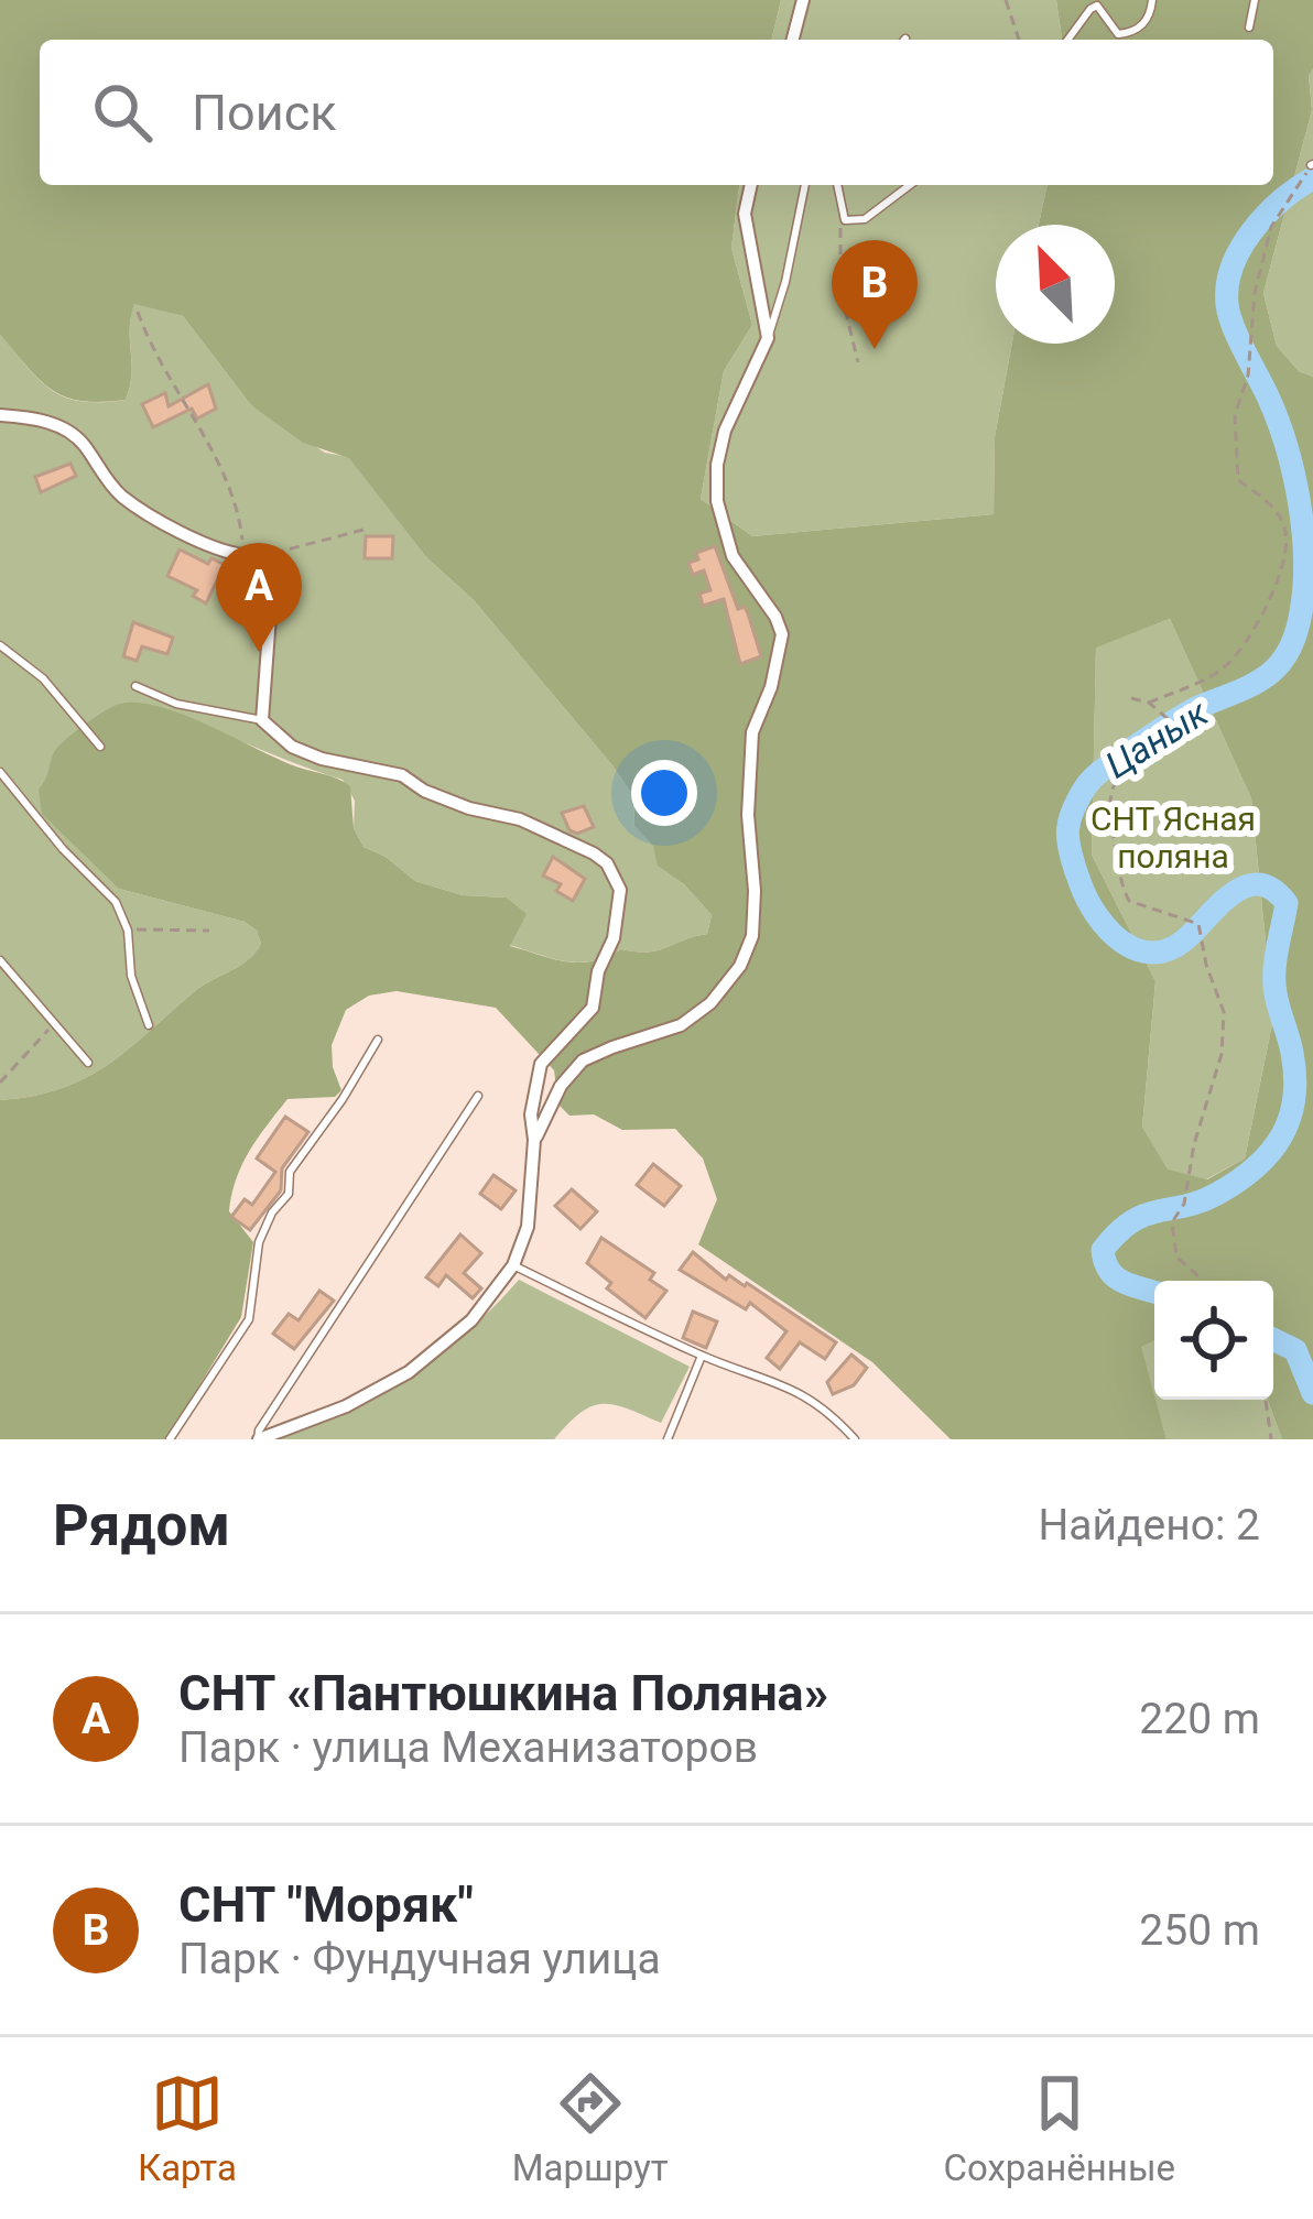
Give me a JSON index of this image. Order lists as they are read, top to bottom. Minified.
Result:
{"water":["Цанык"],"parks":["СНТ Ясная поляна"],"north":"top left","page":{"search":"Поиск","pins":["B","A"],"heading":["Рядом","Найдено: 2"],"list":[{"mark":"A","name":"СНТ «Пантюшкина Поляна»","note":"Парк · улица Механизаторов","value":"220 m"},{"mark":"B","name":"СНТ \"Моряк\"","note":"Парк · Фундучная улица","value":"250 m"}],"nav":["Карта","Маршрут","Сохранённые"]}}
